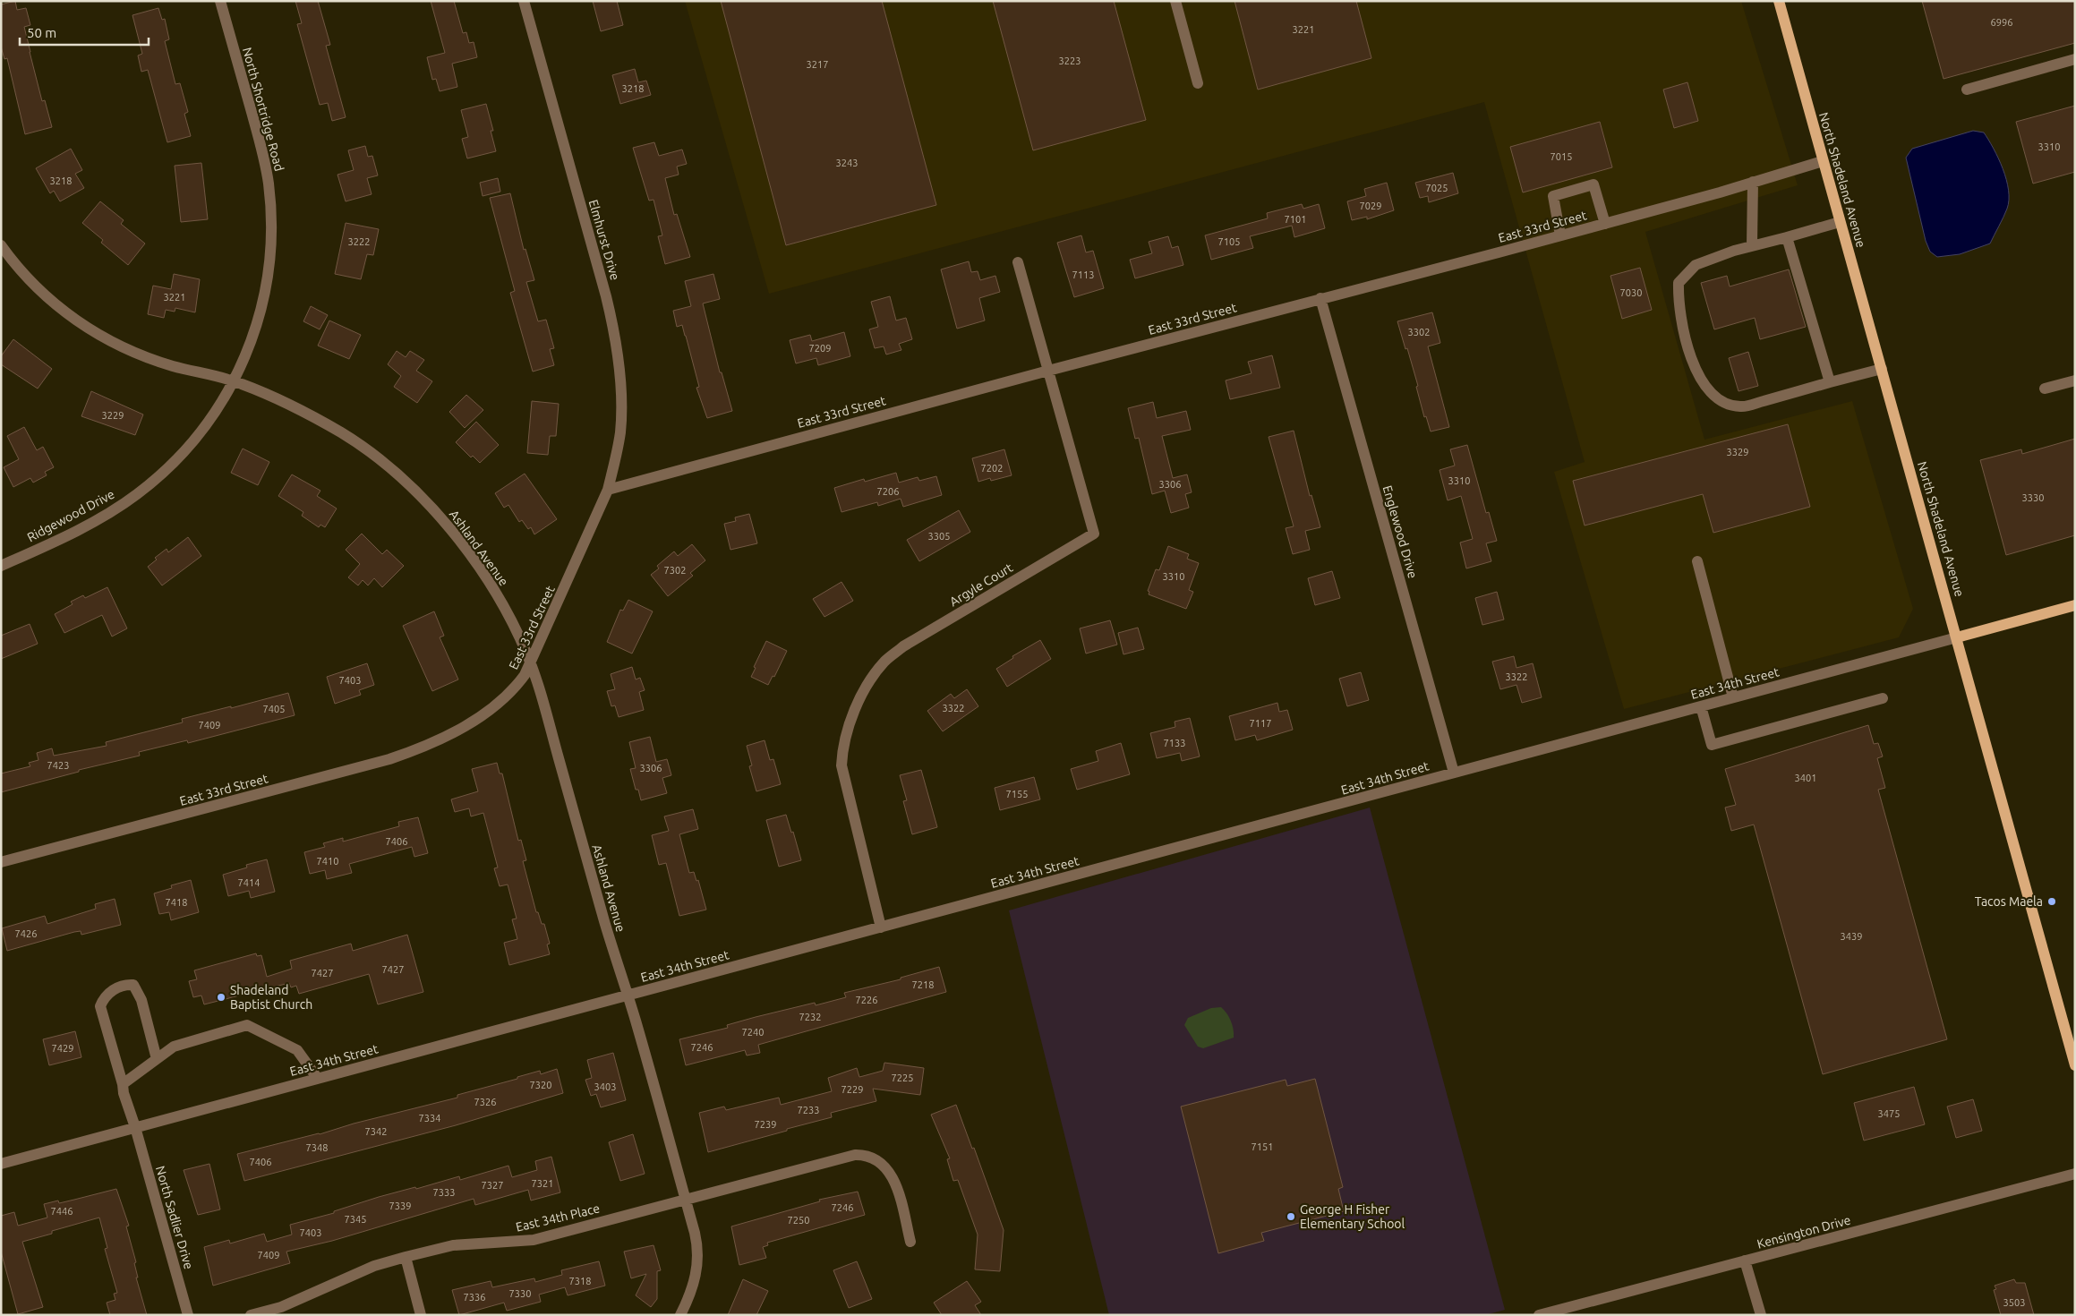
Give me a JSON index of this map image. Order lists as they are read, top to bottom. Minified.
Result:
{"streets":{"main road":["North Shadeland Avenue","East 34th Street"],"street":["North Shortridge Road","East 33rd Street","Elmhurst Drive","Ridgewood Drive","Englewood Drive","Ashland Avenue","Argyle Court","North Sadlier Drive","East 34th Place","Kensington Drive"]},"crossings":[["North Shortridge Road","Ridgewood Drive"],["North Shortridge Road","Ashland Avenue"],["North Shadeland Avenue","East 33rd Street"],["North Shadeland Avenue","East 34th Street"],["East 33rd Street","Elmhurst Drive"],["East 33rd Street","Englewood Drive"],["East 33rd Street","Ashland Avenue"],["East 33rd Street","Argyle Court"],["Ridgewood Drive","Ashland Avenue"],["Englewood Drive","East 34th Street"],["Ashland Avenue","East 34th Street"],["Ashland Avenue","East 34th Place"],["Argyle Court","East 34th Street"],["East 34th Street","North Sadlier Drive"]],"places":["Tacos Maela","Shadeland Baptist Church","George H Fisher Elementary School"],"house_numbers":["6996","3221","3223","3217","3218","3310","7015","3243","3218","7025","7029","7101","3222","7105","7113","7030","3221","3302","7209","3229","3329","7202","3310","3306","7206","3330","3305","7302","3310","3322","7403","3322","7405","7117","7409","7133","7423","3306","3401","7155","7406","7410","7414","7418","7426","3439","7427","7427","7218","7226","7232","7240","7246","7429","7225","7320","3403","7229","7326","7233","3475","7334","7239","7342","7151","7348","7406","7321","7327","7333","7339","7246","7446","7345","7250","7403","7409","7318","7330","7336","3503"],"scale_bar":"50 m"}
